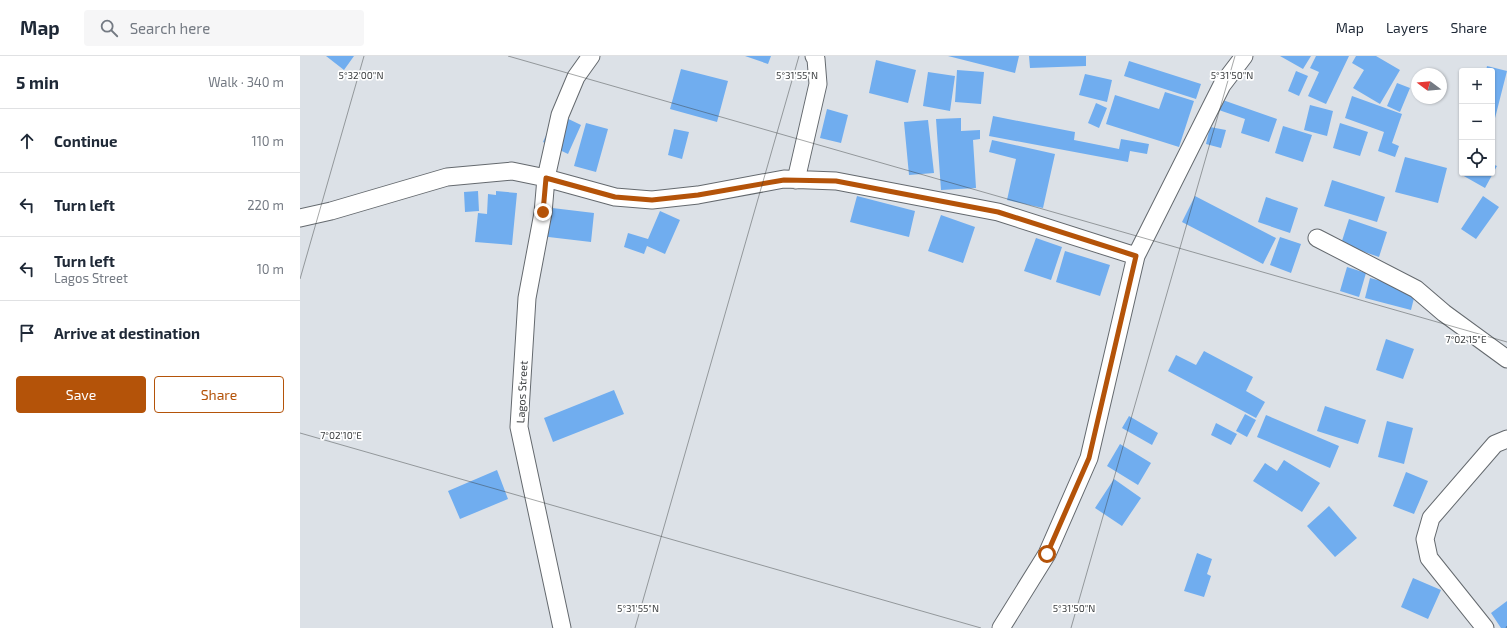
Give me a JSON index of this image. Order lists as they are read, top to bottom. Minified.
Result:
{"streets":{"street":["Lagos Street"]},"north":"left","page":{"header":"Map","search":"Search here","nav":["Map","Layers","Share"],"heading":["5 min","Walk · 340 m"],"map_buttons":["+","−"],"list":[["Continue","110 m"],["Turn left","220 m"],["Turn left","Lagos Street","10 m"],"Arrive at destination"],"buttons":["Save","Share"]},"coordinates":["5°32'00\"N","5°31'55\"N","5°31'50\"N","7°02'15\"E","7°02'10\"E"]}
